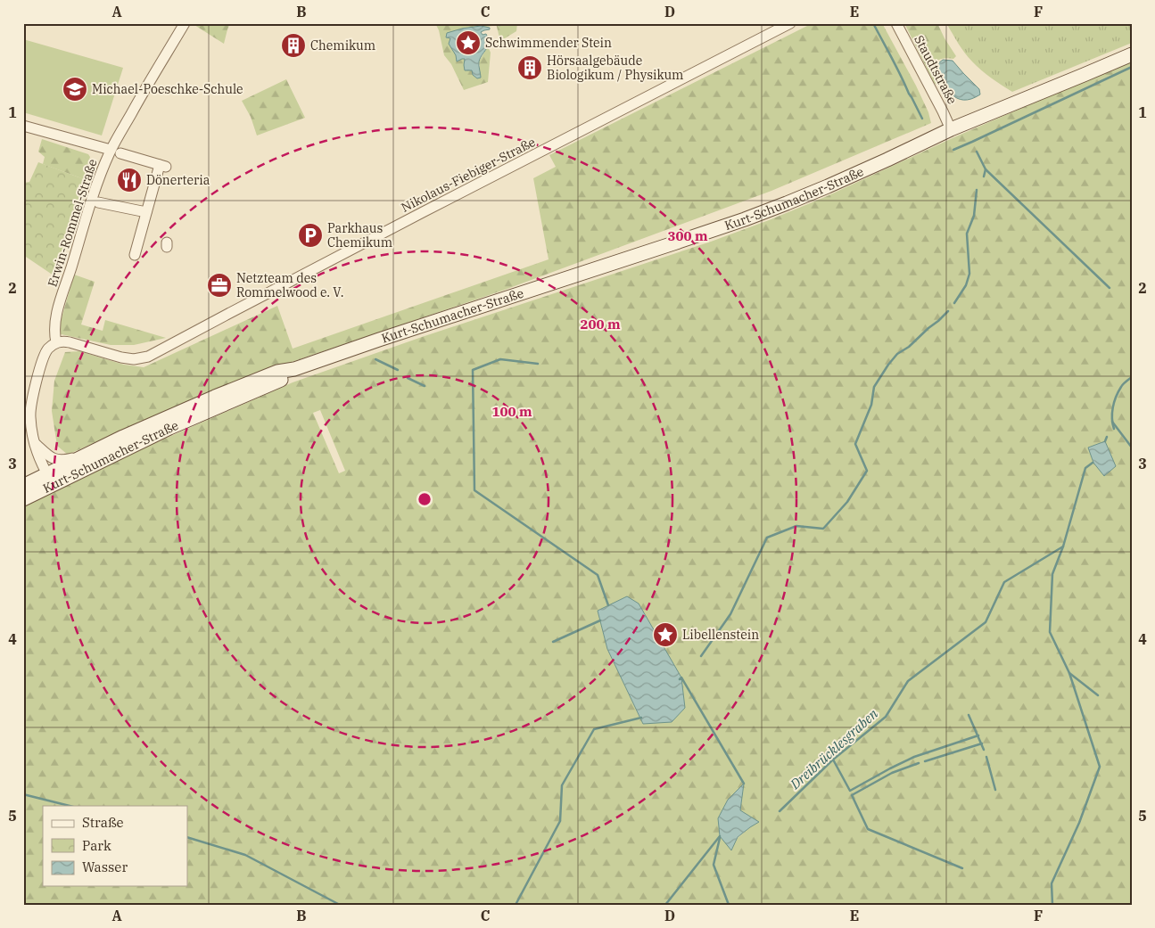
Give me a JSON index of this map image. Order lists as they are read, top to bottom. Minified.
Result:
{"streets":{"main road":["Kurt-Schumacher-Straße"],"street":["Staudtstraße","Nikolaus-Fiebiger-Straße","Erwin-Rommel-Straße"]},"crossings":[["Staudtstraße","Kurt-Schumacher-Straße"],["Nikolaus-Fiebiger-Straße","Erwin-Rommel-Straße"]],"water":["Dreibrücklesgraben"],"places":{"place":["Schwimmender Stein","Libellenstein"],"building":["Chemikum","Hörsaalgebäude Biologikum / Physikum"],"school or university":["Michael-Poeschke-Schule"],"restaurant":["Dönerteria"],"parking":["Parkhaus Chemikum"],"office":["Netzteam des Rommelwood e. V."]},"legend":["Straße","Park","Wasser"],"grid":{"columns":["A","B","C","D","E","F"],"rows":["1","2","3","4","5"]},"rings":["300 m","200 m","100 m"]}
